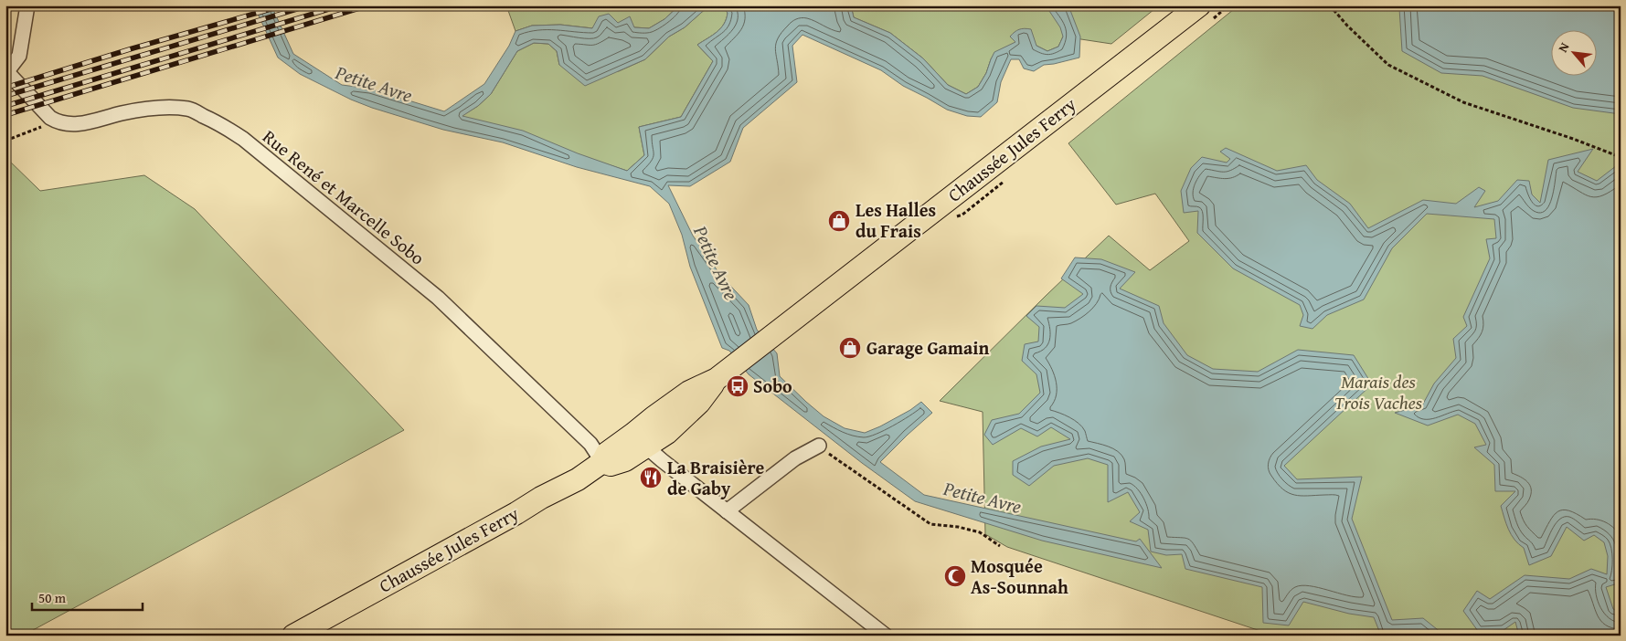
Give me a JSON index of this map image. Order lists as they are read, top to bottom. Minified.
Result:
{"streets":{"main road":["Chaussée Jules Ferry"],"street":["Rue René et Marcelle Sobo"]},"crossings":[["Chaussée Jules Ferry","Rue René et Marcelle Sobo"]],"water":["Petite Avre"],"parks":["Marais des Trois Vaches"],"places":{"shop":["Les Halles du Frais","Garage Gamain"],"bus stop":["Sobo"],"restaurant":["La Braisière de Gaby"],"mosque":["Mosquée As-Sounnah"]},"scale_bar":"50 m","north":"top left"}
